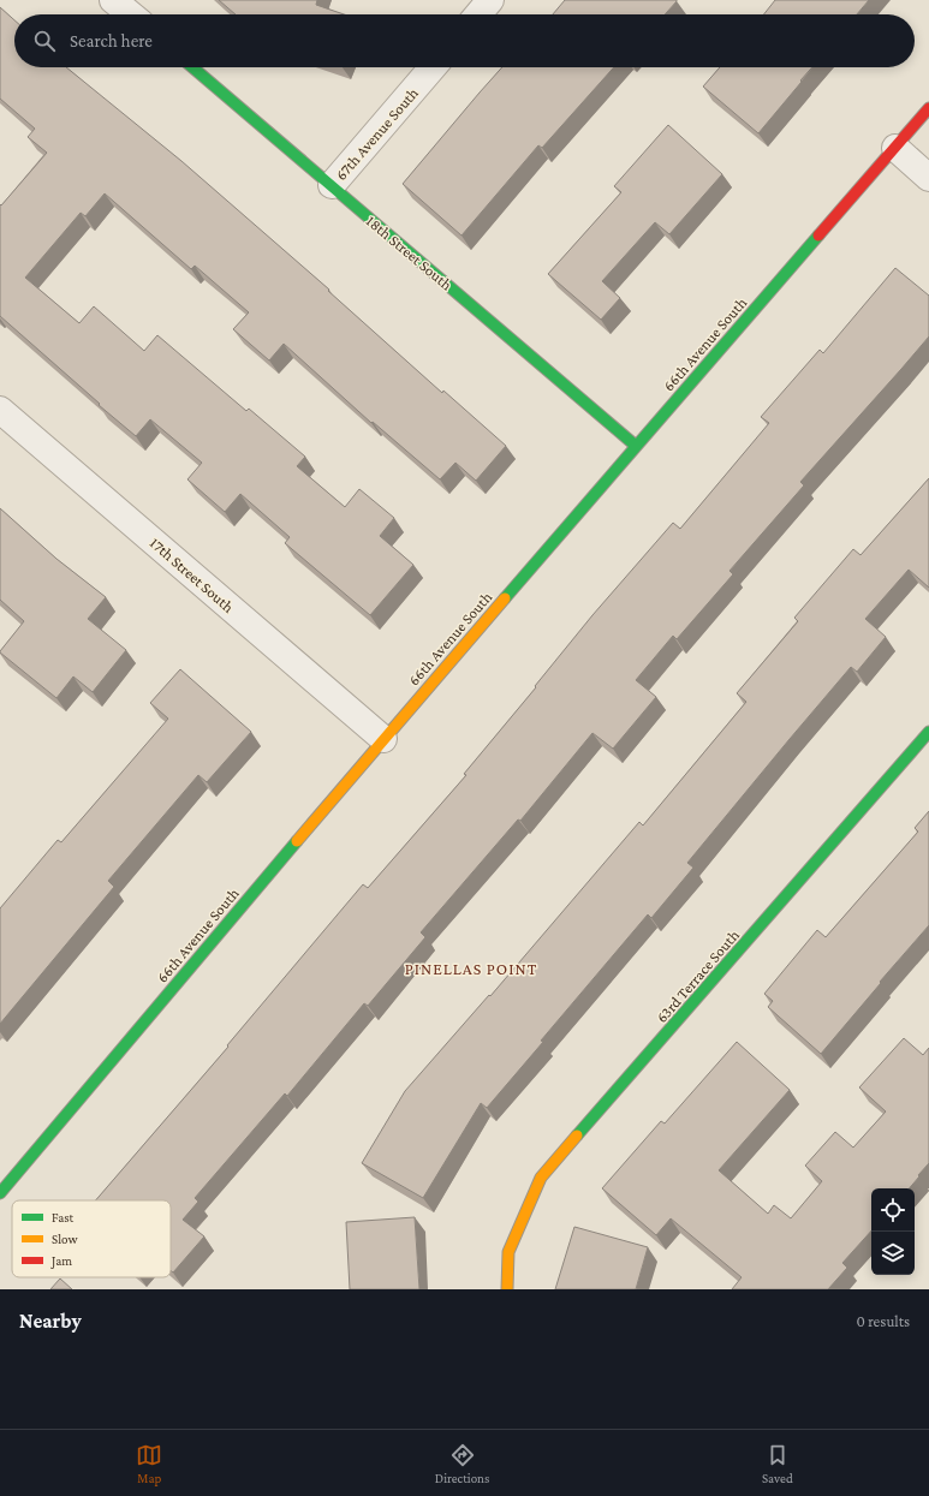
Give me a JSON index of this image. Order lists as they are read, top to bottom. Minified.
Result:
{"streets":{"street":["67th Avenue South","18th Street South","66th Avenue South","17th Street South","63rd Terrace South"]},"crossings":[["67th Avenue South","18th Street South"],["18th Street South","66th Avenue South"],["66th Avenue South","17th Street South"]],"districts":["PINELLAS POINT"],"legend":["Fast","Slow","Jam"],"page":{"search":"Search here","heading":["Nearby","0 results"],"nav":["Map","Directions","Saved"]}}
